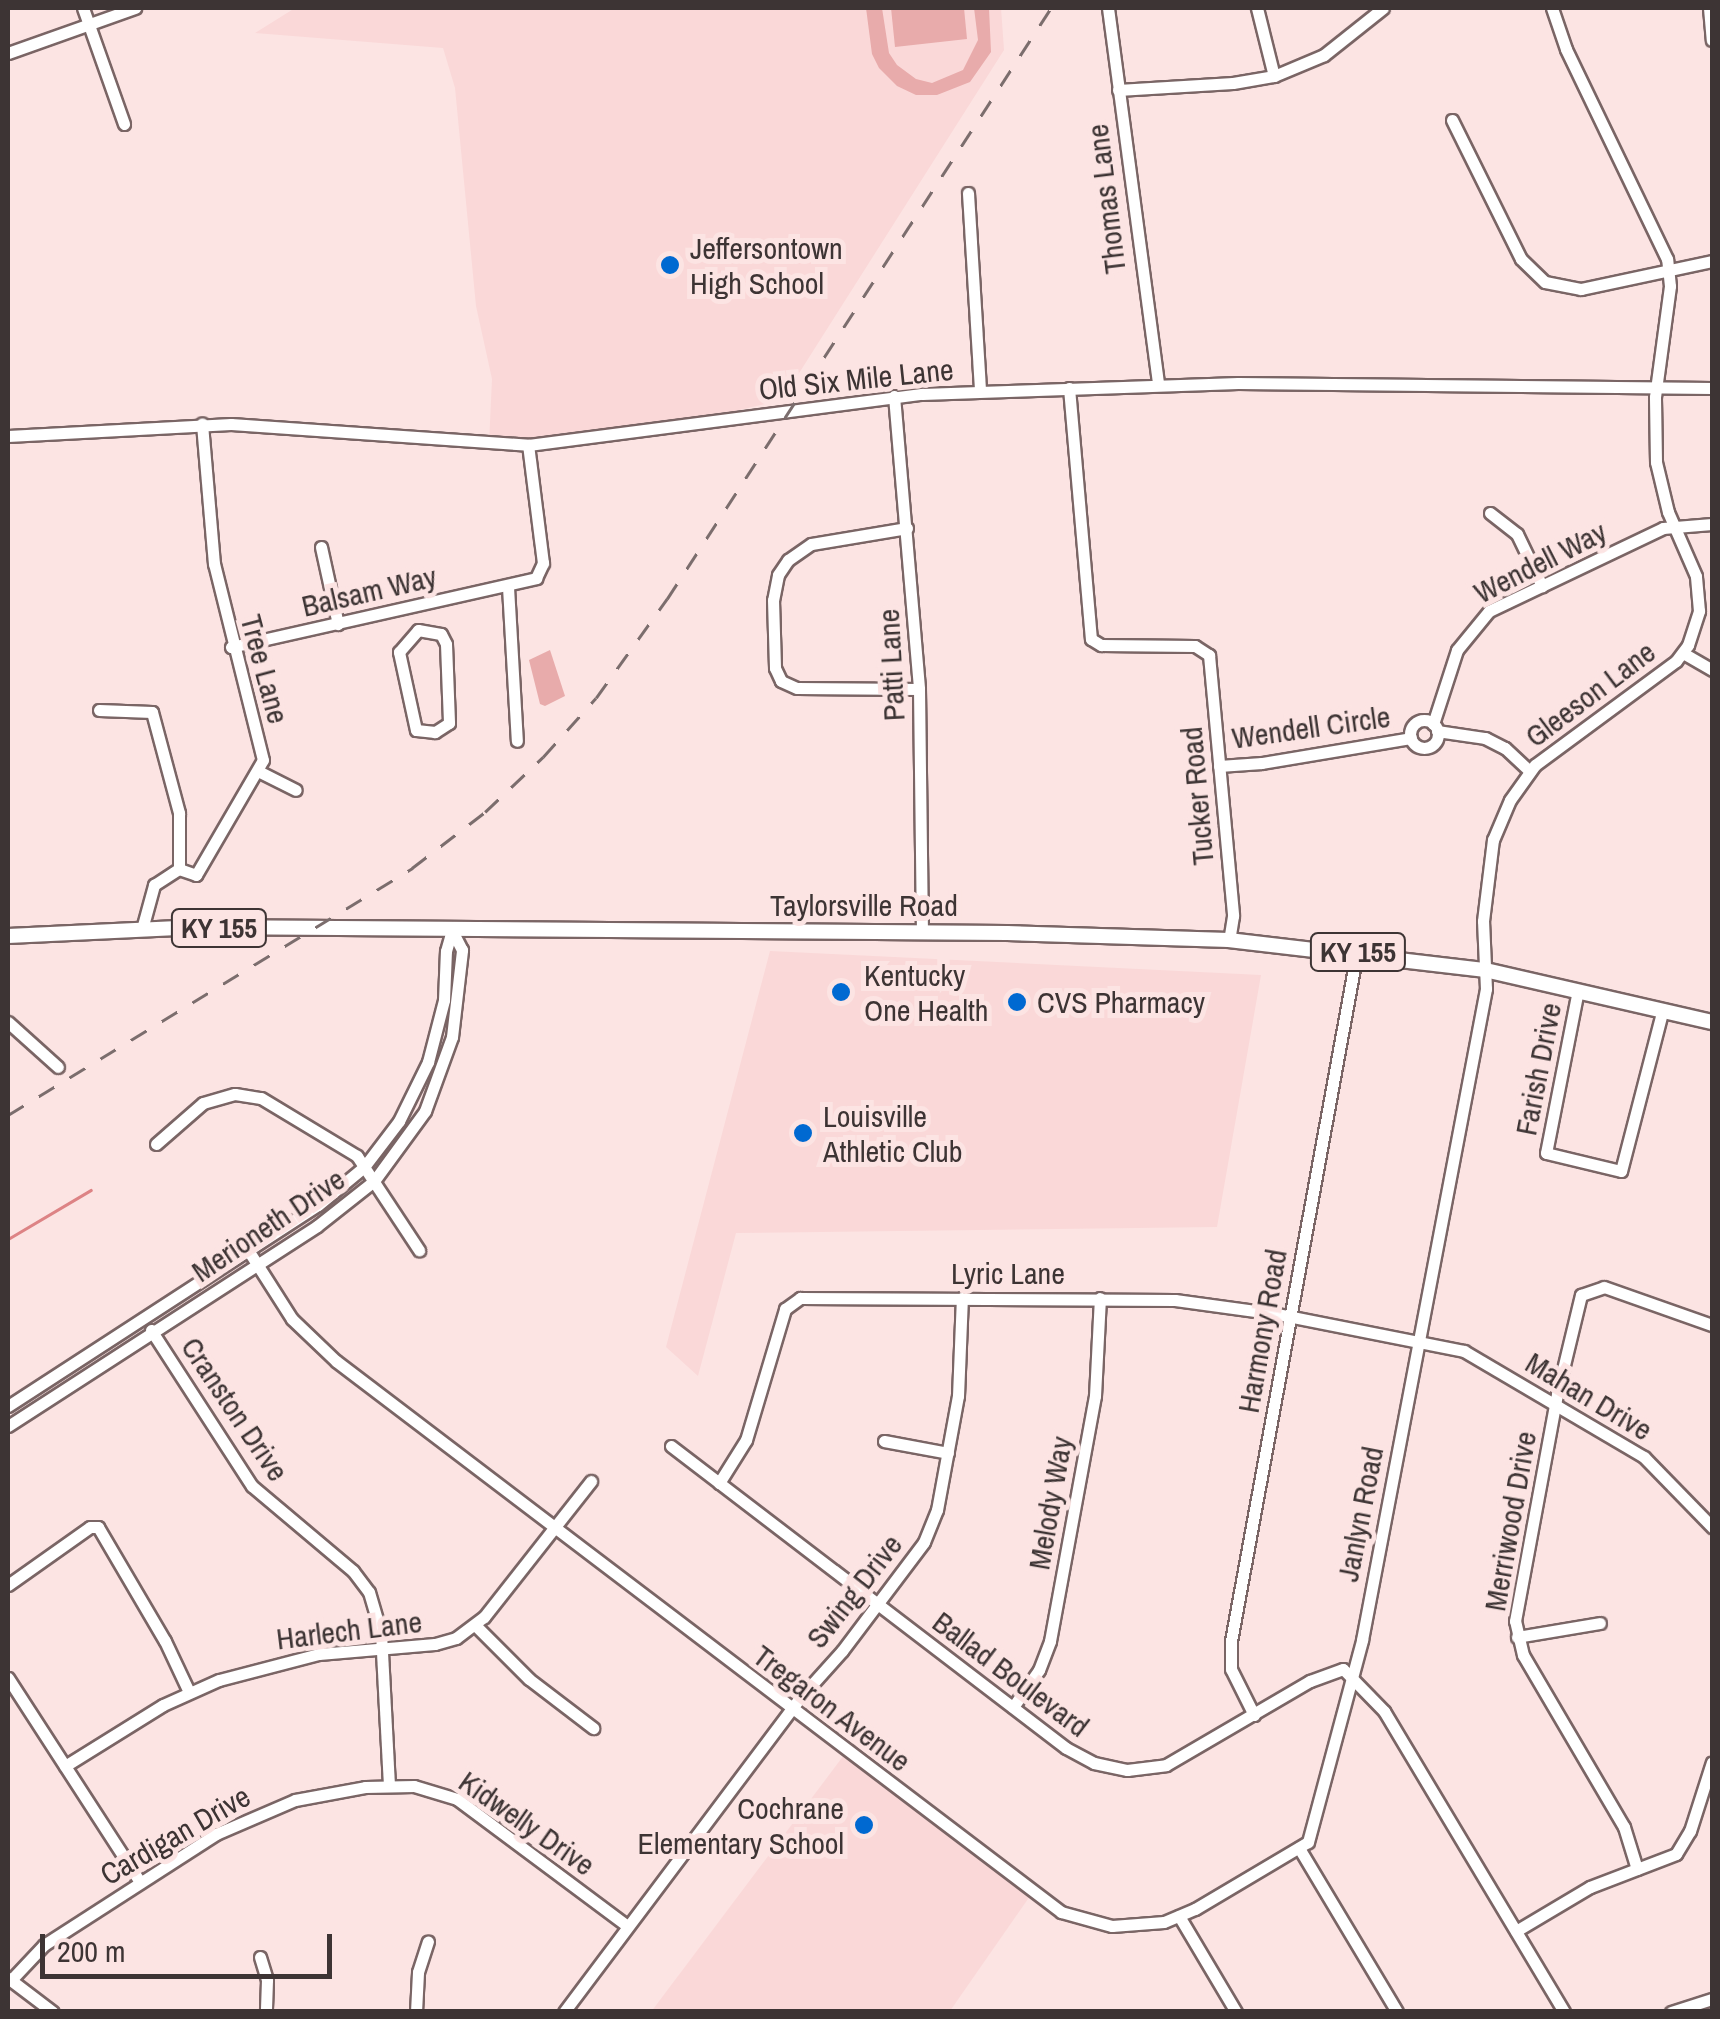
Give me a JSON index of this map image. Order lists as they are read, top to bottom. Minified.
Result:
{"streets":{"main road":["Taylorsville Road","KY 155"],"street":["Thomas Lane","Old Six Mile Lane","Wendell Way","Balsam Way","Patti Lane","Tree Lane","Gleeson Lane","Wendell Circle","Tucker Road","Farish Drive","Merioneth Drive","Lyric Lane","Harmony Road","Mahan Drive","Cranston Drive","Melody Way","Janlyn Road","Merriwood Drive","Swing Drive","Harlech Lane","Ballad Boulevard","Tregaron Avenue","Kidwelly Drive","Cardigan Drive"]},"crossings":[["Thomas Lane","Old Six Mile Lane"],["Old Six Mile Lane","Patti Lane"],["Old Six Mile Lane","Tree Lane"],["Old Six Mile Lane","Gleeson Lane"],["Old Six Mile Lane","Tucker Road"],["Wendell Way","Gleeson Lane"],["Wendell Way","Wendell Circle"],["Balsam Way","Tree Lane"],["Patti Lane","Taylorsville Road"],["Tree Lane","Taylorsville Road"],["Gleeson Lane","Taylorsville Road"],["Gleeson Lane","Janlyn Road"],["Wendell Circle","Tucker Road"],["Tucker Road","Taylorsville Road"],["Taylorsville Road","Farish Drive"],["Taylorsville Road","Merioneth Drive"],["Taylorsville Road","Harmony Road"],["Taylorsville Road","Janlyn Road"],["Merioneth Drive","Cranston Drive"],["Merioneth Drive","Tregaron Avenue"],["Lyric Lane","Harmony Road"],["Lyric Lane","Mahan Drive"],["Lyric Lane","Melody Way"],["Lyric Lane","Janlyn Road"],["Lyric Lane","Swing Drive"],["Lyric Lane","Ballad Boulevard"],["Harmony Road","Ballad Boulevard"],["Mahan Drive","Janlyn Road"],["Mahan Drive","Merriwood Drive"],["Cranston Drive","Harlech Lane"],["Cranston Drive","Kidwelly Drive"],["Cranston Drive","Cardigan Drive"],["Melody Way","Ballad Boulevard"],["Janlyn Road","Ballad Boulevard"],["Swing Drive","Ballad Boulevard"],["Swing Drive","Tregaron Avenue"],["Swing Drive","Kidwelly Drive"],["Harlech Lane","Tregaron Avenue"],["Kidwelly Drive","Cardigan Drive"]],"places":["Jeffersontown High School","Kentucky One Health","CVS Pharmacy","Louisville Athletic Club","Cochrane Elementary School"],"scale_bar":"200 m"}
